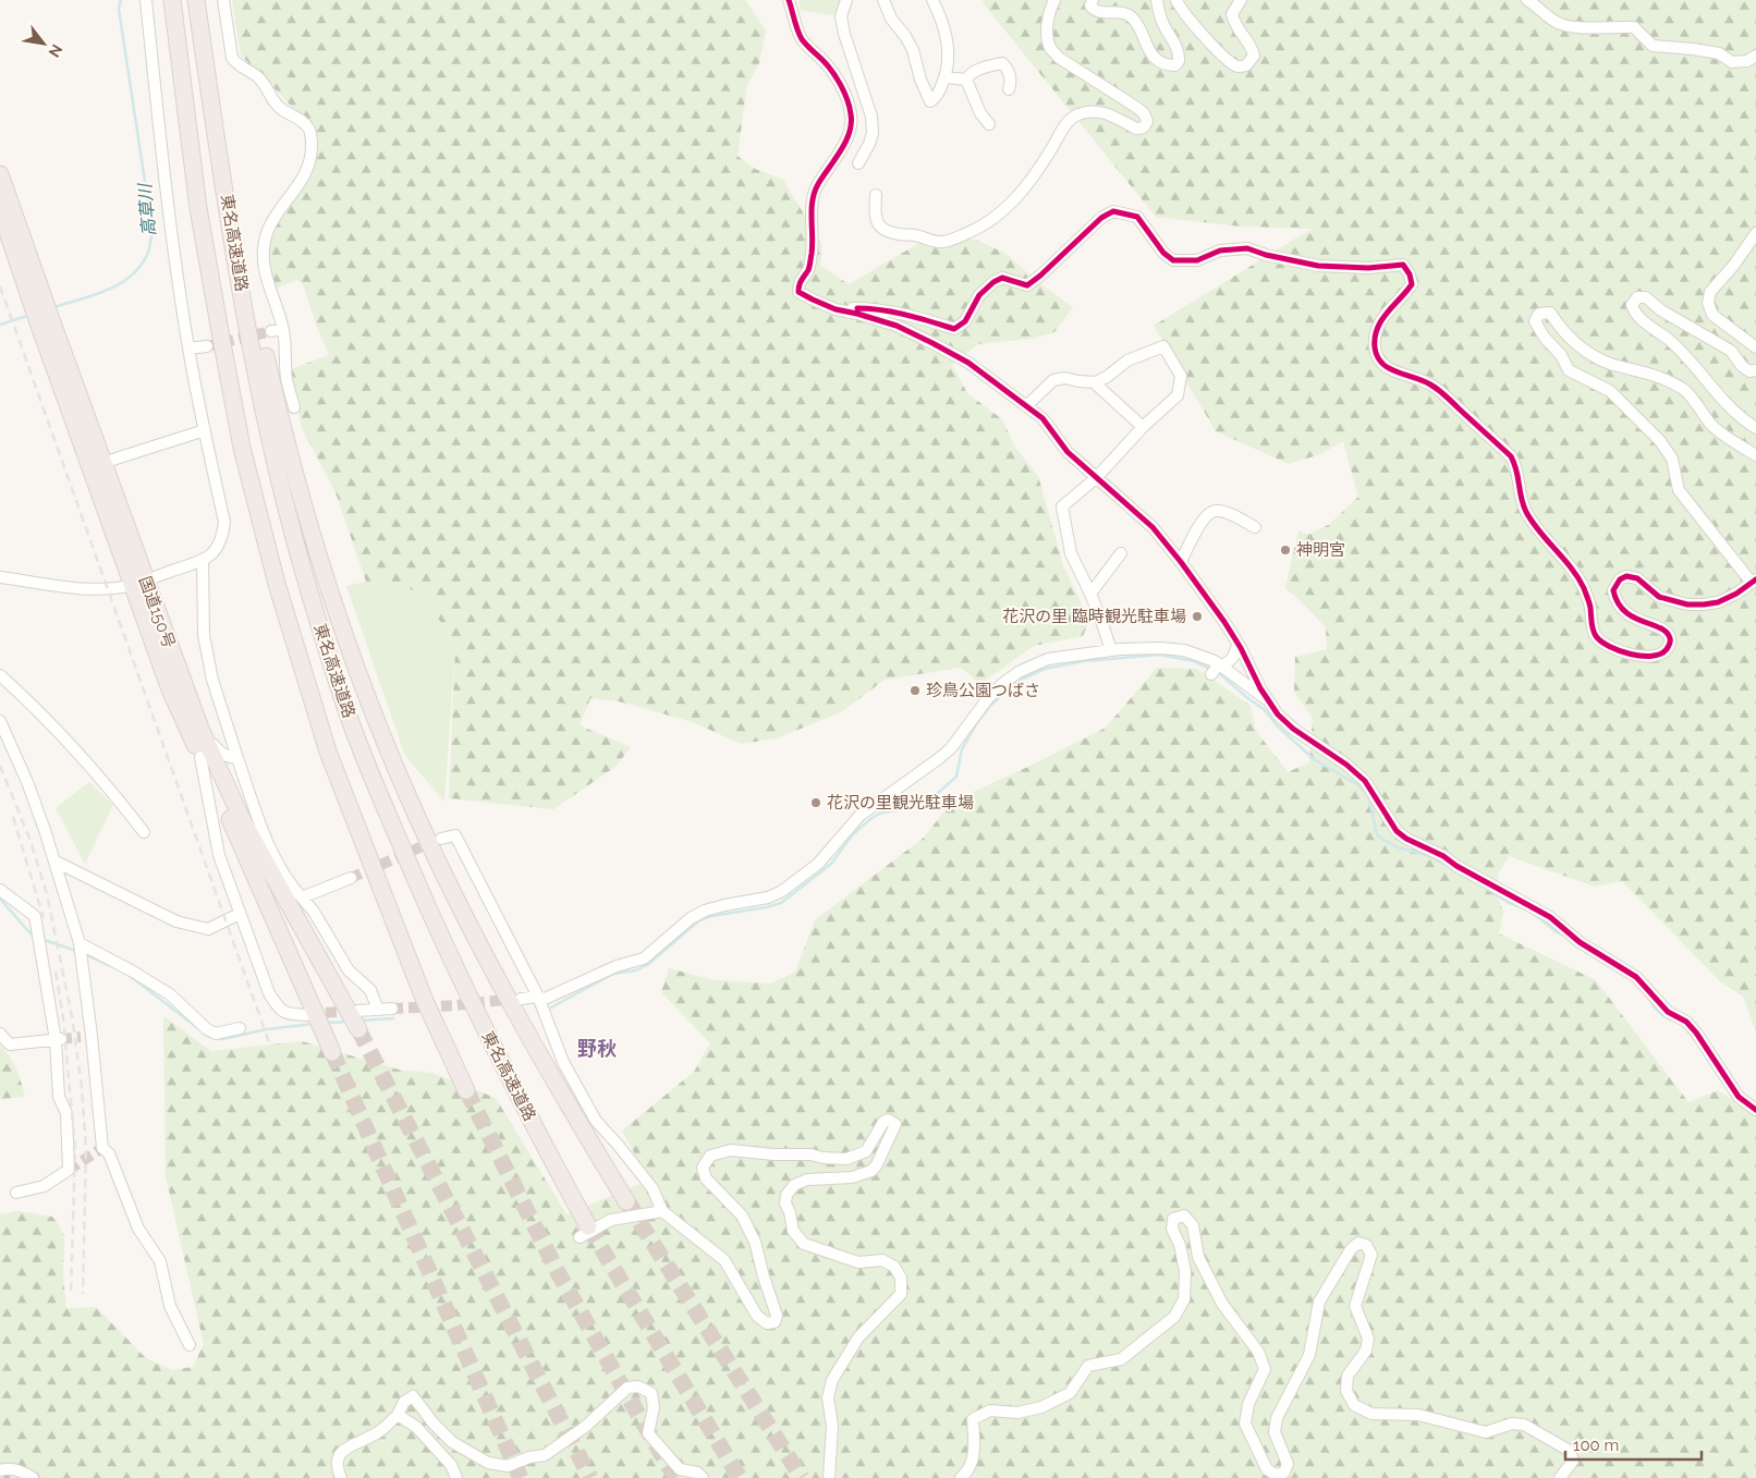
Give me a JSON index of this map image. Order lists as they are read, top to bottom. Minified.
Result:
{"streets":{"highway":["東名高速道路","国道150号"]},"districts":["野秋"],"water":["高草川"],"places":["神明宮","花沢の里 臨時観光駐車場","珍鳥公園つばさ","花沢の里観光駐車場"],"scale_bar":"100 m","north":"bottom right"}
